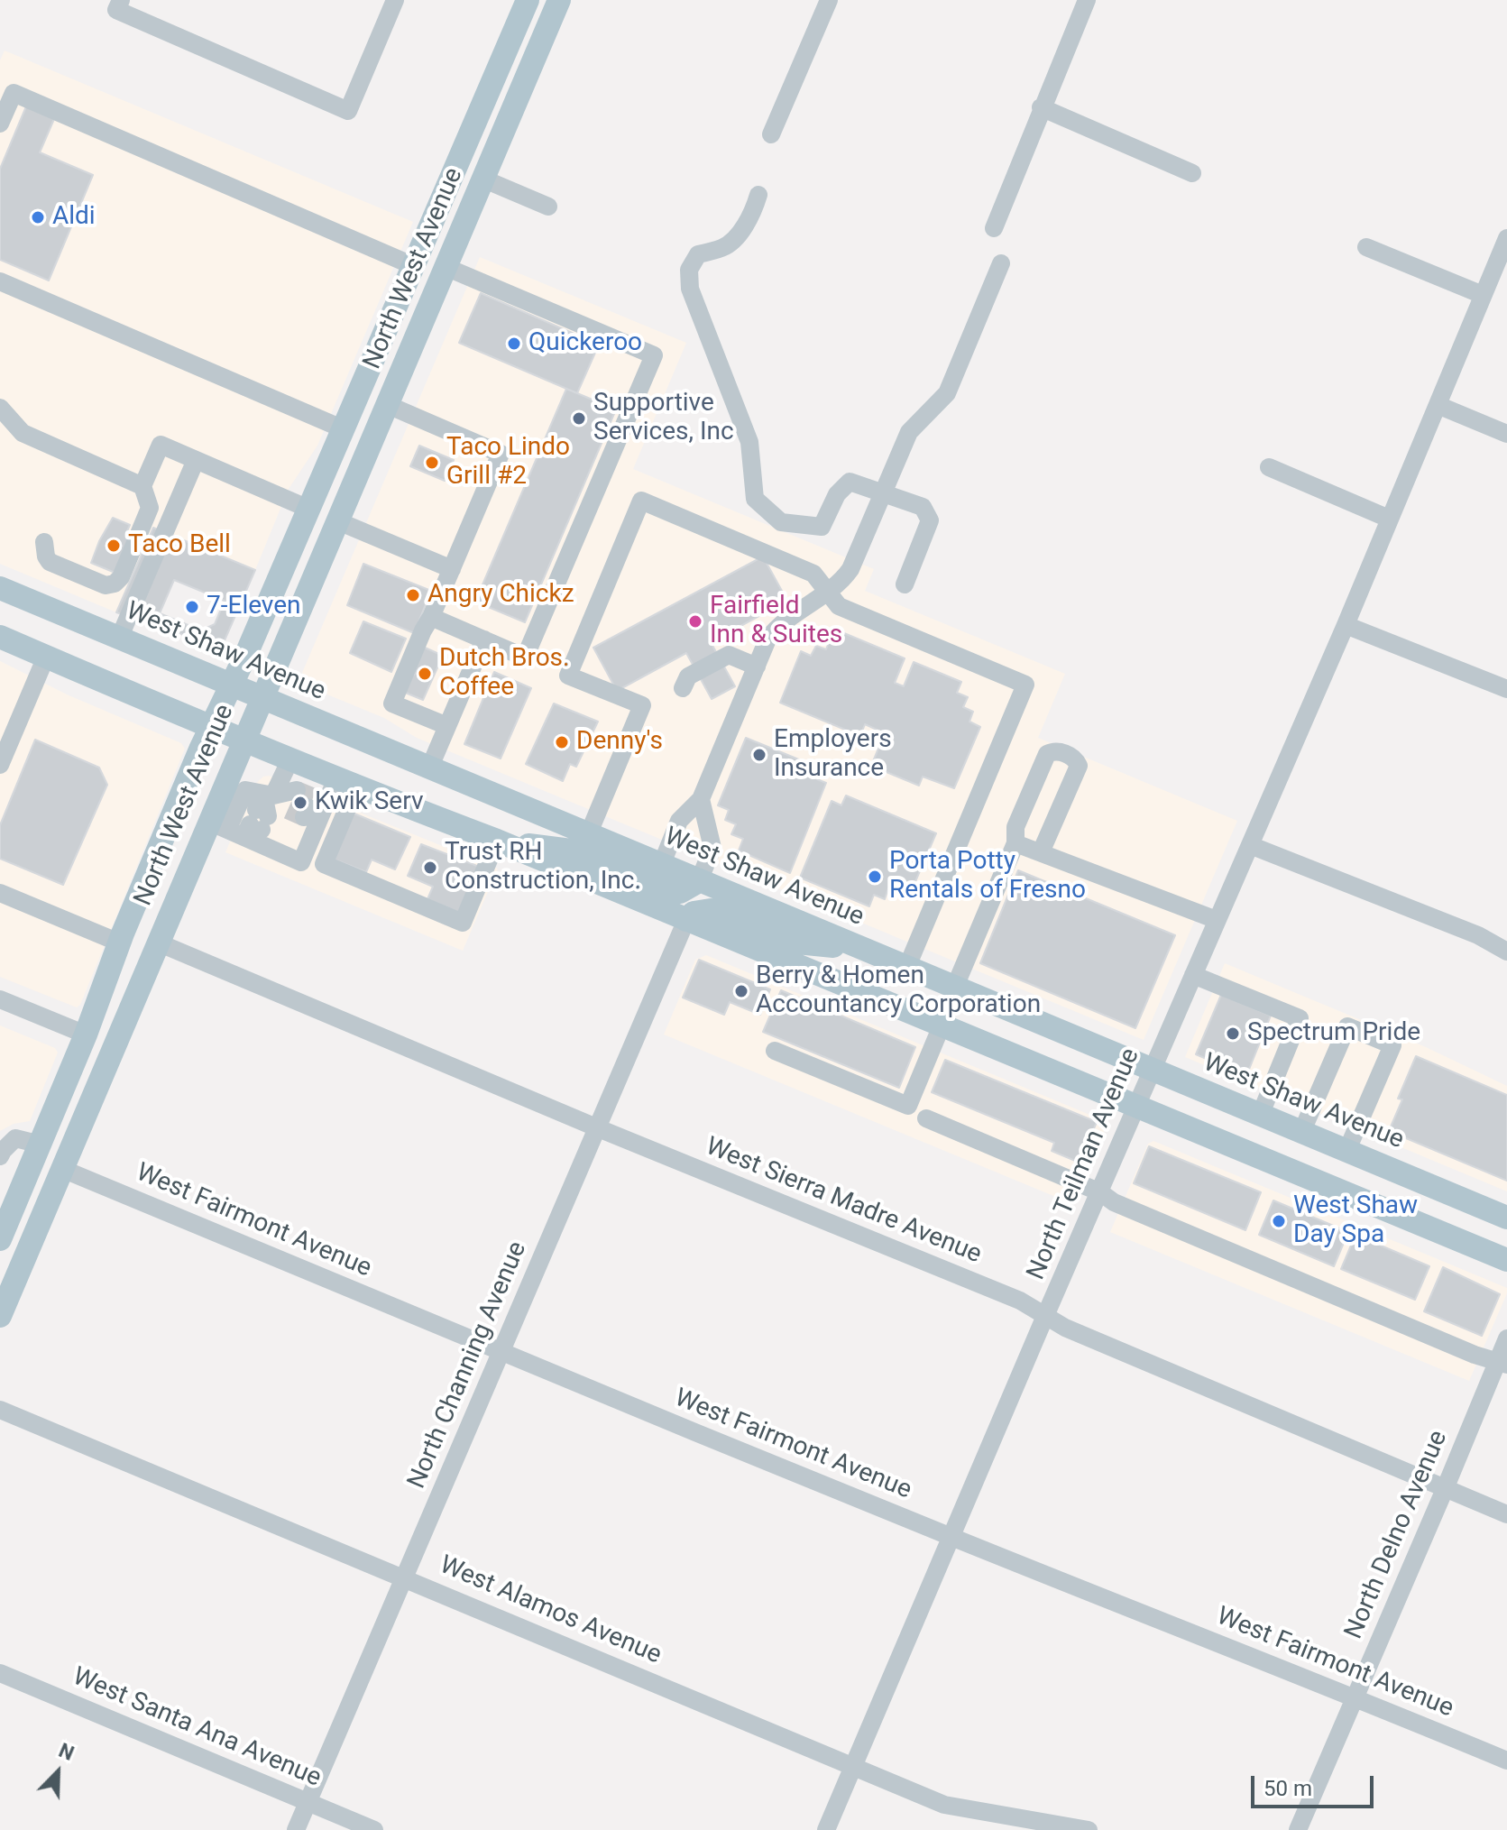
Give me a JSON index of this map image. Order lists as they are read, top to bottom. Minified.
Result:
{"streets":{"main road":["North West Avenue","West Shaw Avenue"],"street":["North Teilman Avenue","West Sierra Madre Avenue","West Fairmont Avenue","North Channing Avenue","North Delno Avenue","West Alamos Avenue","West Santa Ana Avenue"]},"crossings":[["North West Avenue","West Shaw Avenue"],["North West Avenue","West Sierra Madre Avenue"],["North West Avenue","West Fairmont Avenue"],["West Shaw Avenue","North Teilman Avenue"],["North Teilman Avenue","West Sierra Madre Avenue"],["North Teilman Avenue","West Fairmont Avenue"],["North Teilman Avenue","West Alamos Avenue"],["West Sierra Madre Avenue","North Channing Avenue"],["West Sierra Madre Avenue","North Delno Avenue"],["West Fairmont Avenue","North Channing Avenue"],["West Fairmont Avenue","North Delno Avenue"],["North Channing Avenue","West Alamos Avenue"],["North Channing Avenue","West Santa Ana Avenue"]],"places":["Aldi","Quickeroo","Supportive Services, Inc","Taco Lindo Grill #2","Taco Bell","Angry Chickz","7-Eleven","Fairfield Inn & Suites","Dutch Bros. Coffee","Denny's","Employers Insurance","Kwik Serv","Trust RH Construction, Inc.","Porta Potty Rentals of Fresno","Berry & Homen Accountancy Corporation","Spectrum Pride","West Shaw Day Spa"],"scale_bar":"50 m","north":"top right"}
